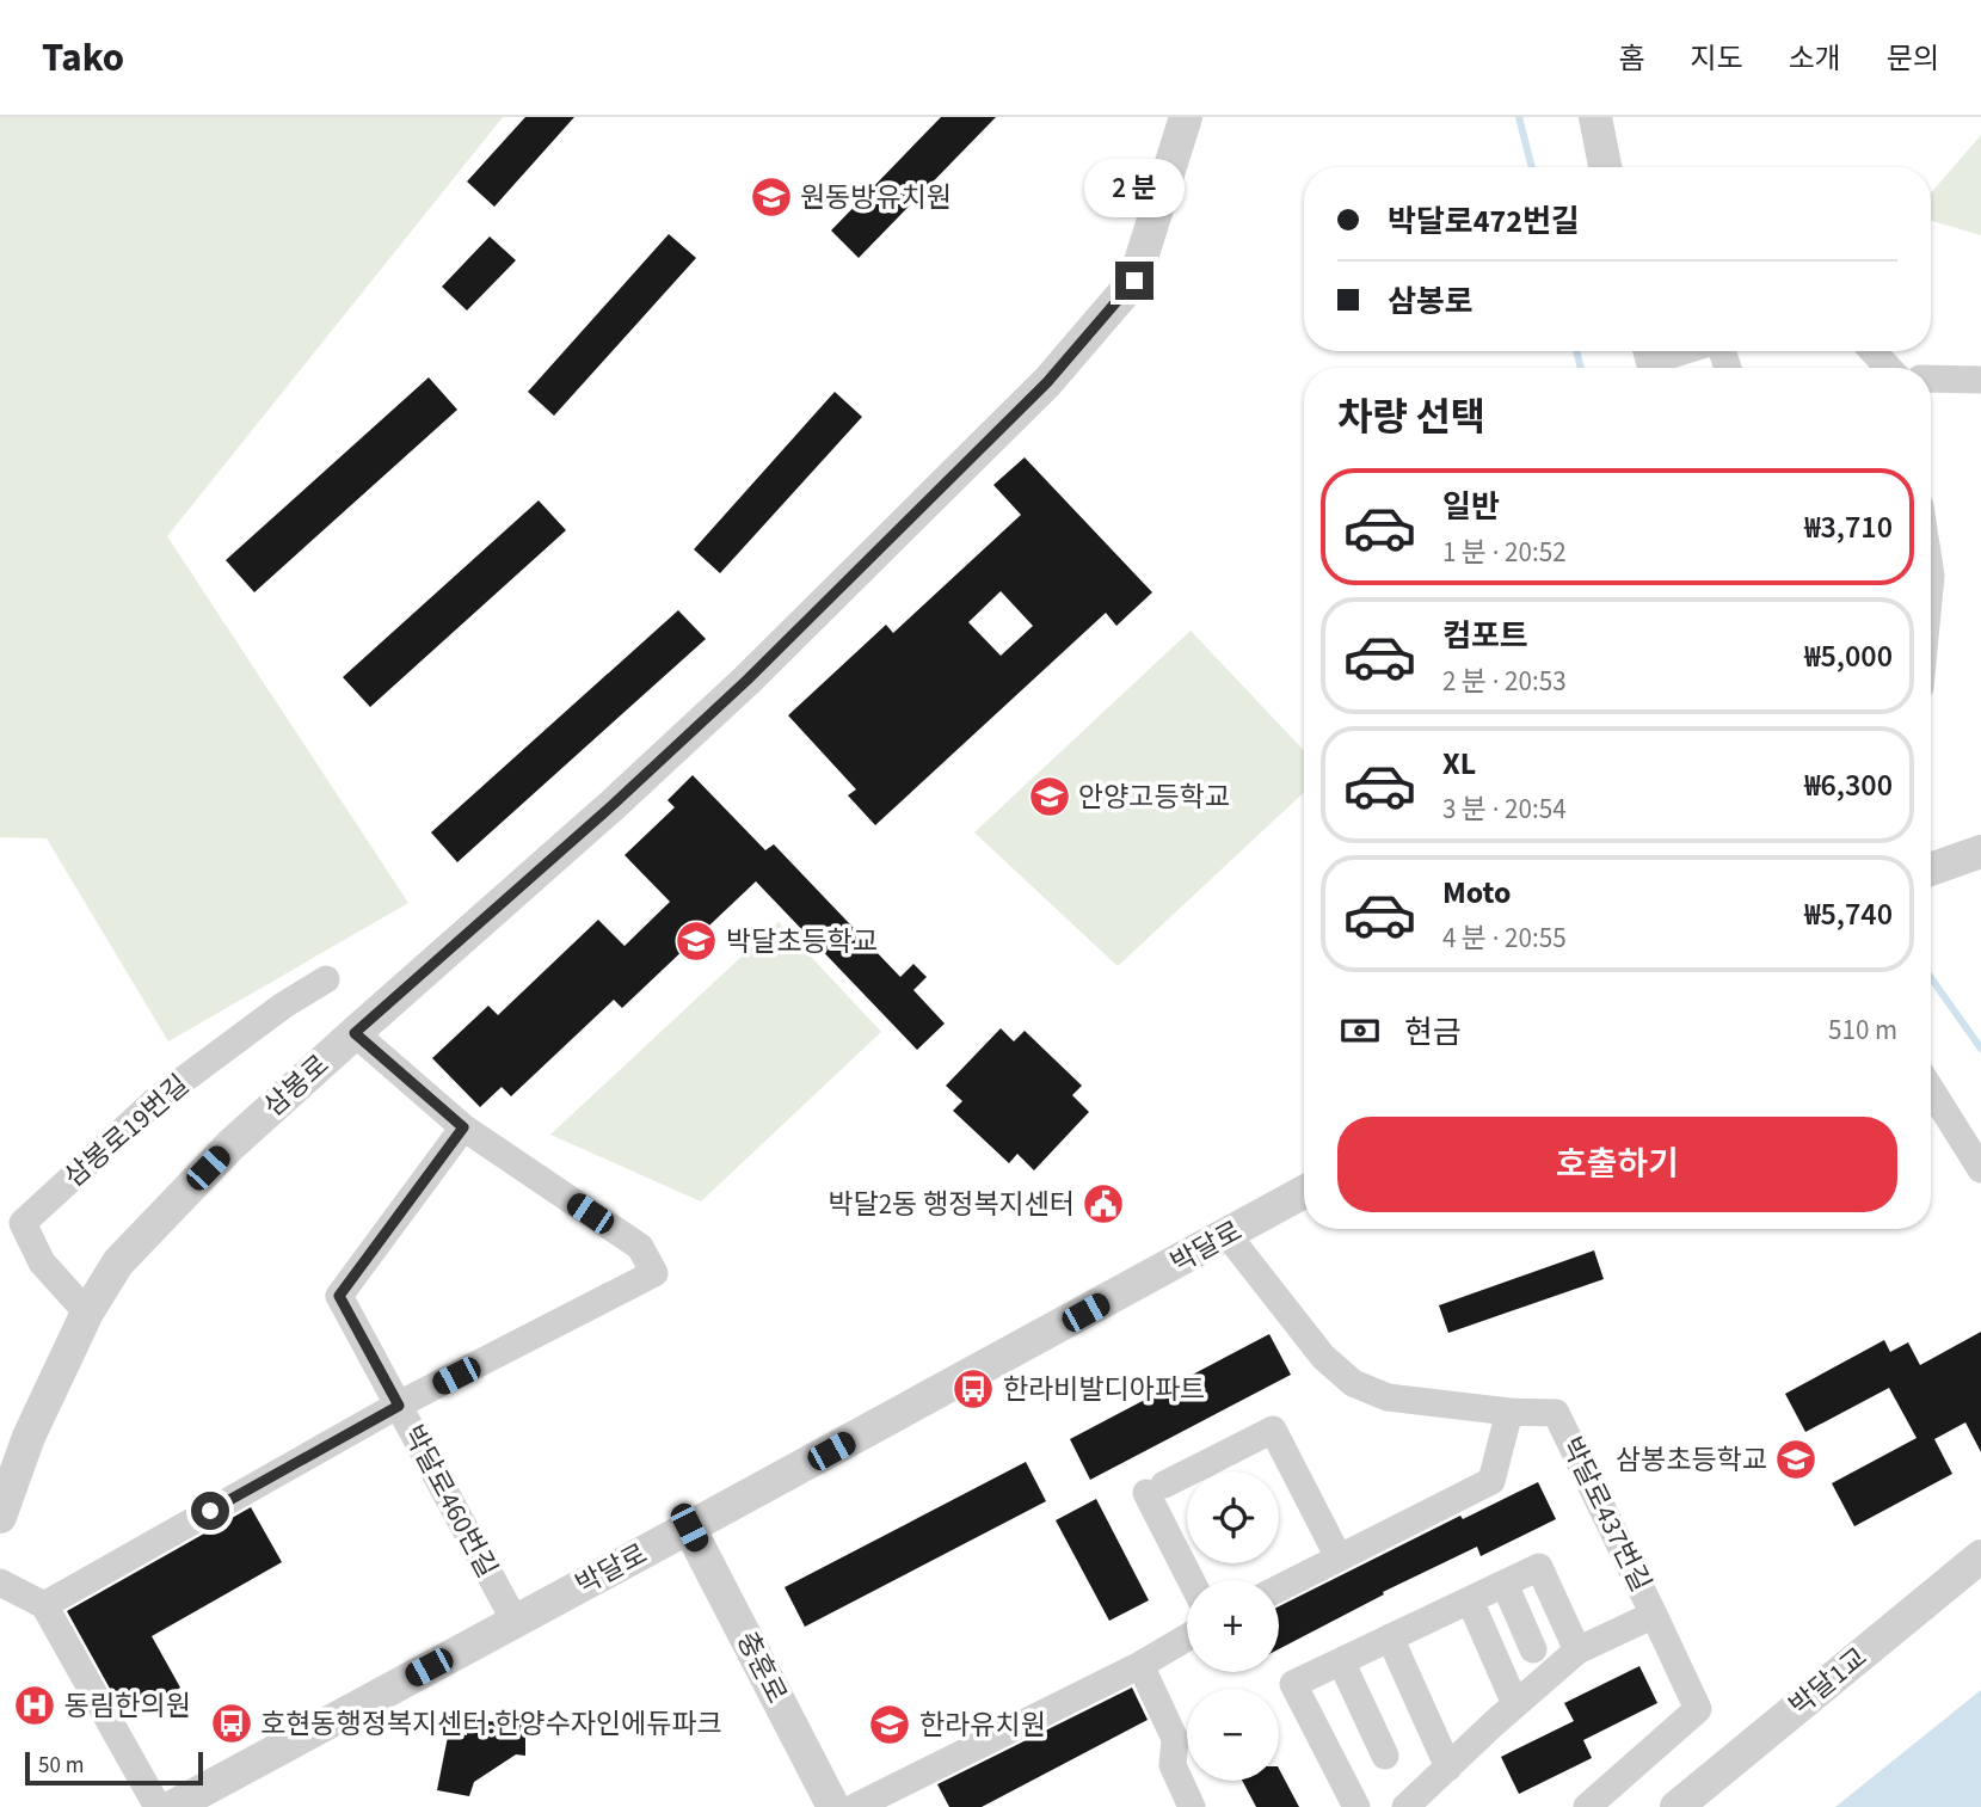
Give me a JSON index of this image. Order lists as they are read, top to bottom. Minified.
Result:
{"streets":{"street":["삼봉로","삼봉로19번길","박달로","박달로460번길","박달로437번길","충훈로","박달1교"]},"crossings":[["삼봉로","삼봉로19번길"],["박달로","박달로460번길"],["박달로","박달로437번길"],["박달로","충훈로"]],"places":{"school or university":["원동방유치원","안양고등학교","박달초등학교","삼봉초등학교","한라유치원"],"public building":["박달2동 행정복지센터"],"bus stop":["한라비발디아파트","호현동행정복지센터.한양수자인에듀파크"],"hospital":["동림한의원"]},"scale_bar":"50 m","page":{"header":"Tako","nav":["홈","지도","소개","문의"],"bubble":"2 분","banner":["박달로472번길","삼봉로"],"heading":"차량 선택","list":[{"name":"일반","note":"1 분 · 20:52","value":"₩3,710"},{"name":"컴포트","note":"2 분 · 20:53","value":"₩5,000"},{"name":"XL","note":"3 분 · 20:54","value":"₩6,300"},{"name":"Moto","note":"4 분 · 20:55","value":"₩5,740"}],"pay":["현금","510 m"],"buttons":"호출하기","map_buttons":["+","−"],"scale":"50 m"}}
